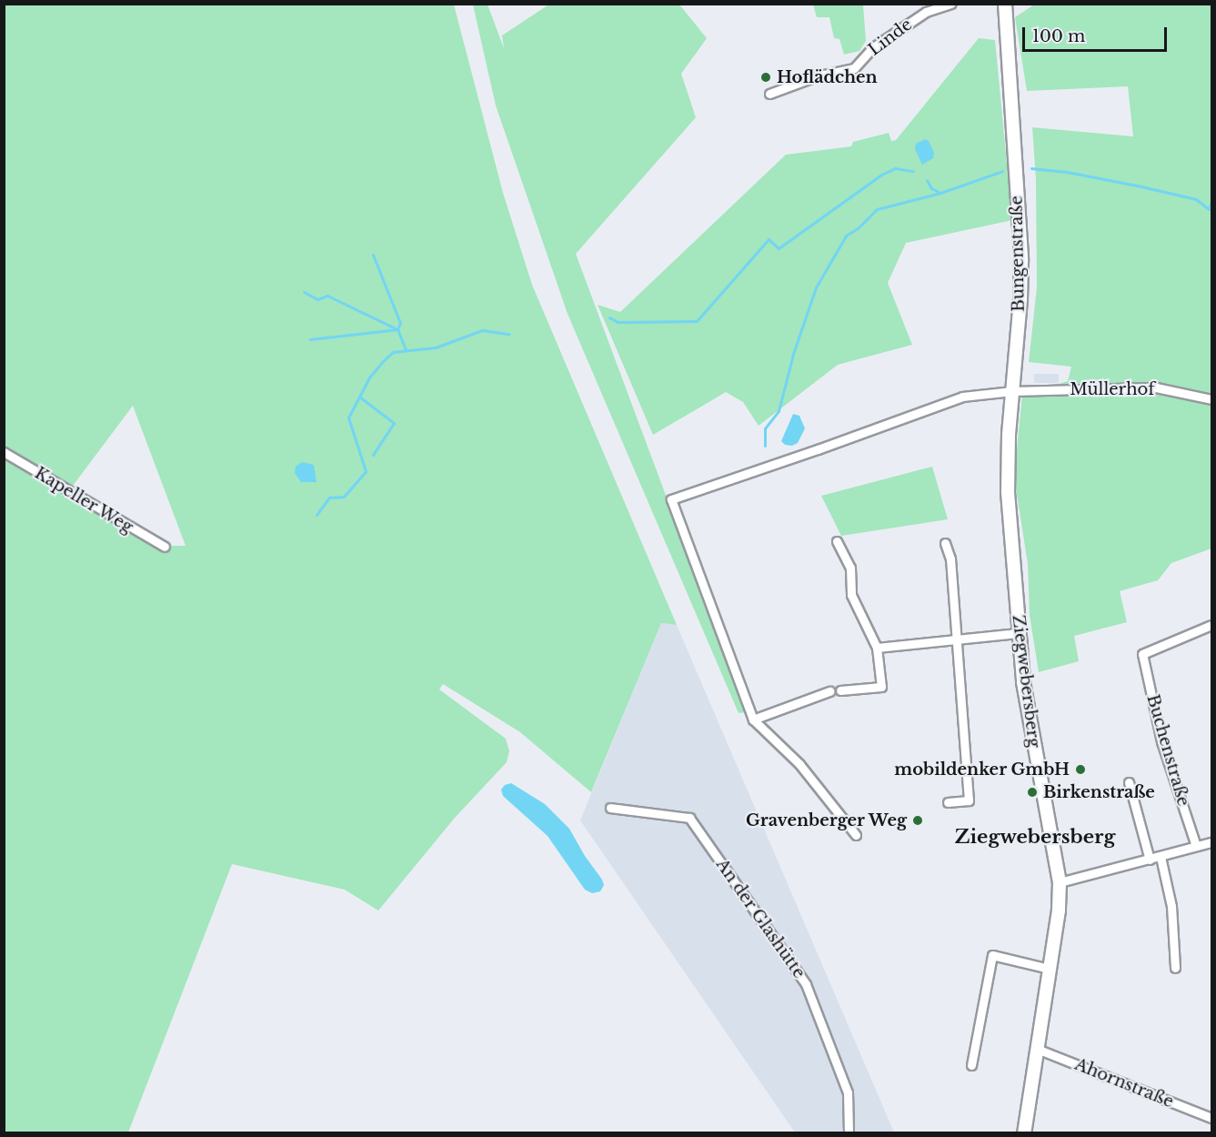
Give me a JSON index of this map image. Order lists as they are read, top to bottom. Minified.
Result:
{"streets":{"main road":["Bungenstraße","Ziegwebersberg"],"street":["Linde","Müllerhof","Kapeller Weg","Buchenstraße","An der Glashütte","Ahornstraße"]},"crossings":[["Bungenstraße","Müllerhof"],["Bungenstraße","Ziegwebersberg"],["Müllerhof","Ziegwebersberg"],["Ziegwebersberg","Ahornstraße"]],"districts":["Ziegwebersberg"],"places":["Hoflädchen","mobildenker GmbH","Birkenstraße","Gravenberger Weg"],"scale_bar":"100 m"}
